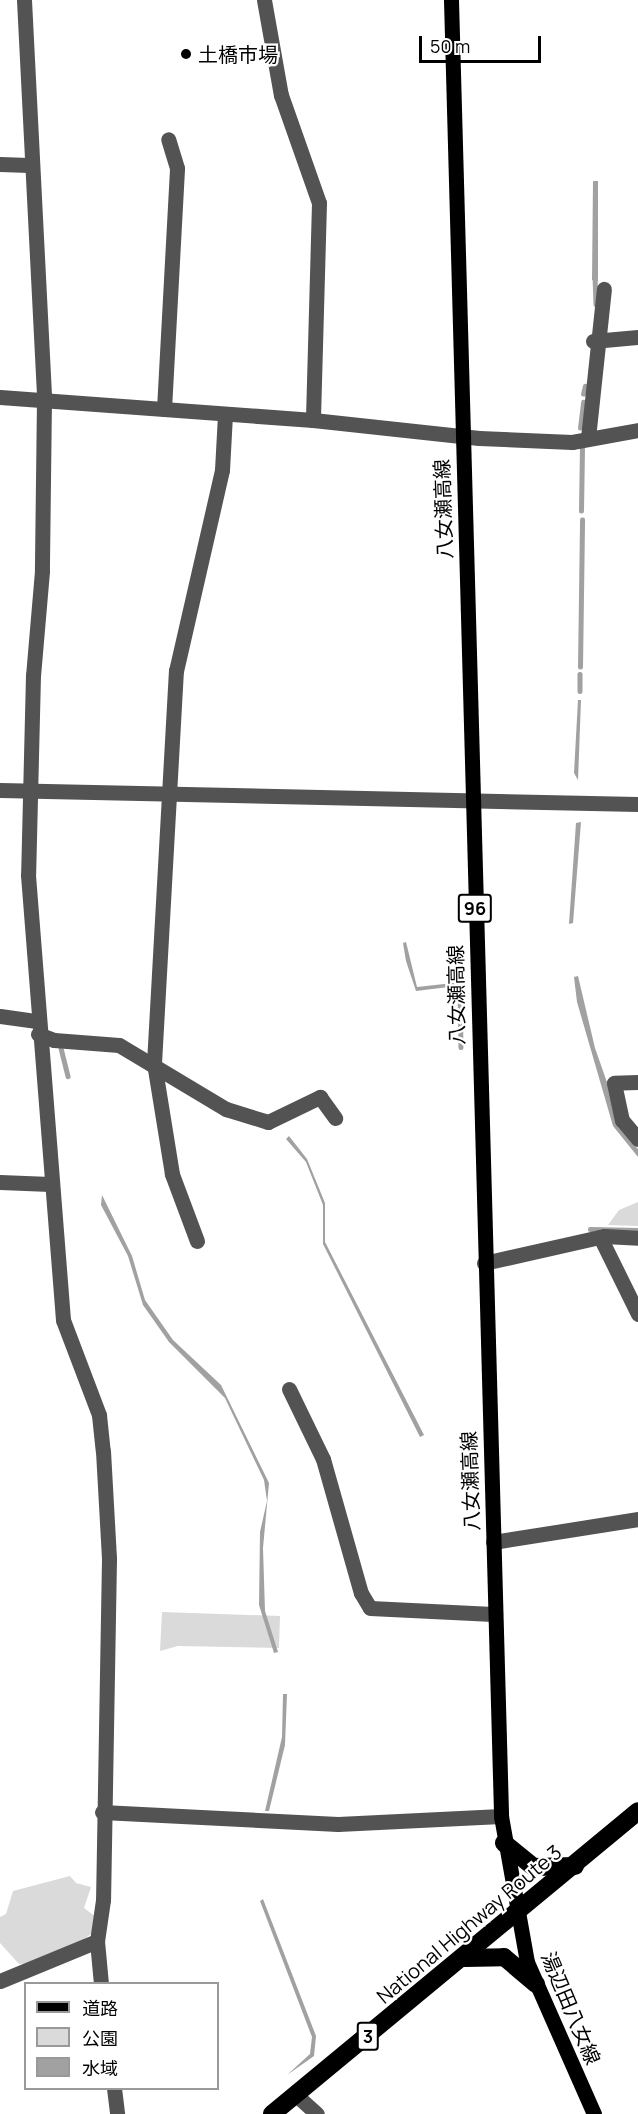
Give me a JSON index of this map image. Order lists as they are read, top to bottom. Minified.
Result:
{"streets":{"highway":["National Highway Route 3","3"],"main road":["八女瀬高線","96","湯辺田八女線"]},"crossings":[["八女瀬高線","National Highway Route 3"],["八女瀬高線","湯辺田八女線"],["National Highway Route 3","湯辺田八女線"]],"places":["土橋市場"],"legend":["道路","公園","水域"],"scale_bar":"50 m"}
